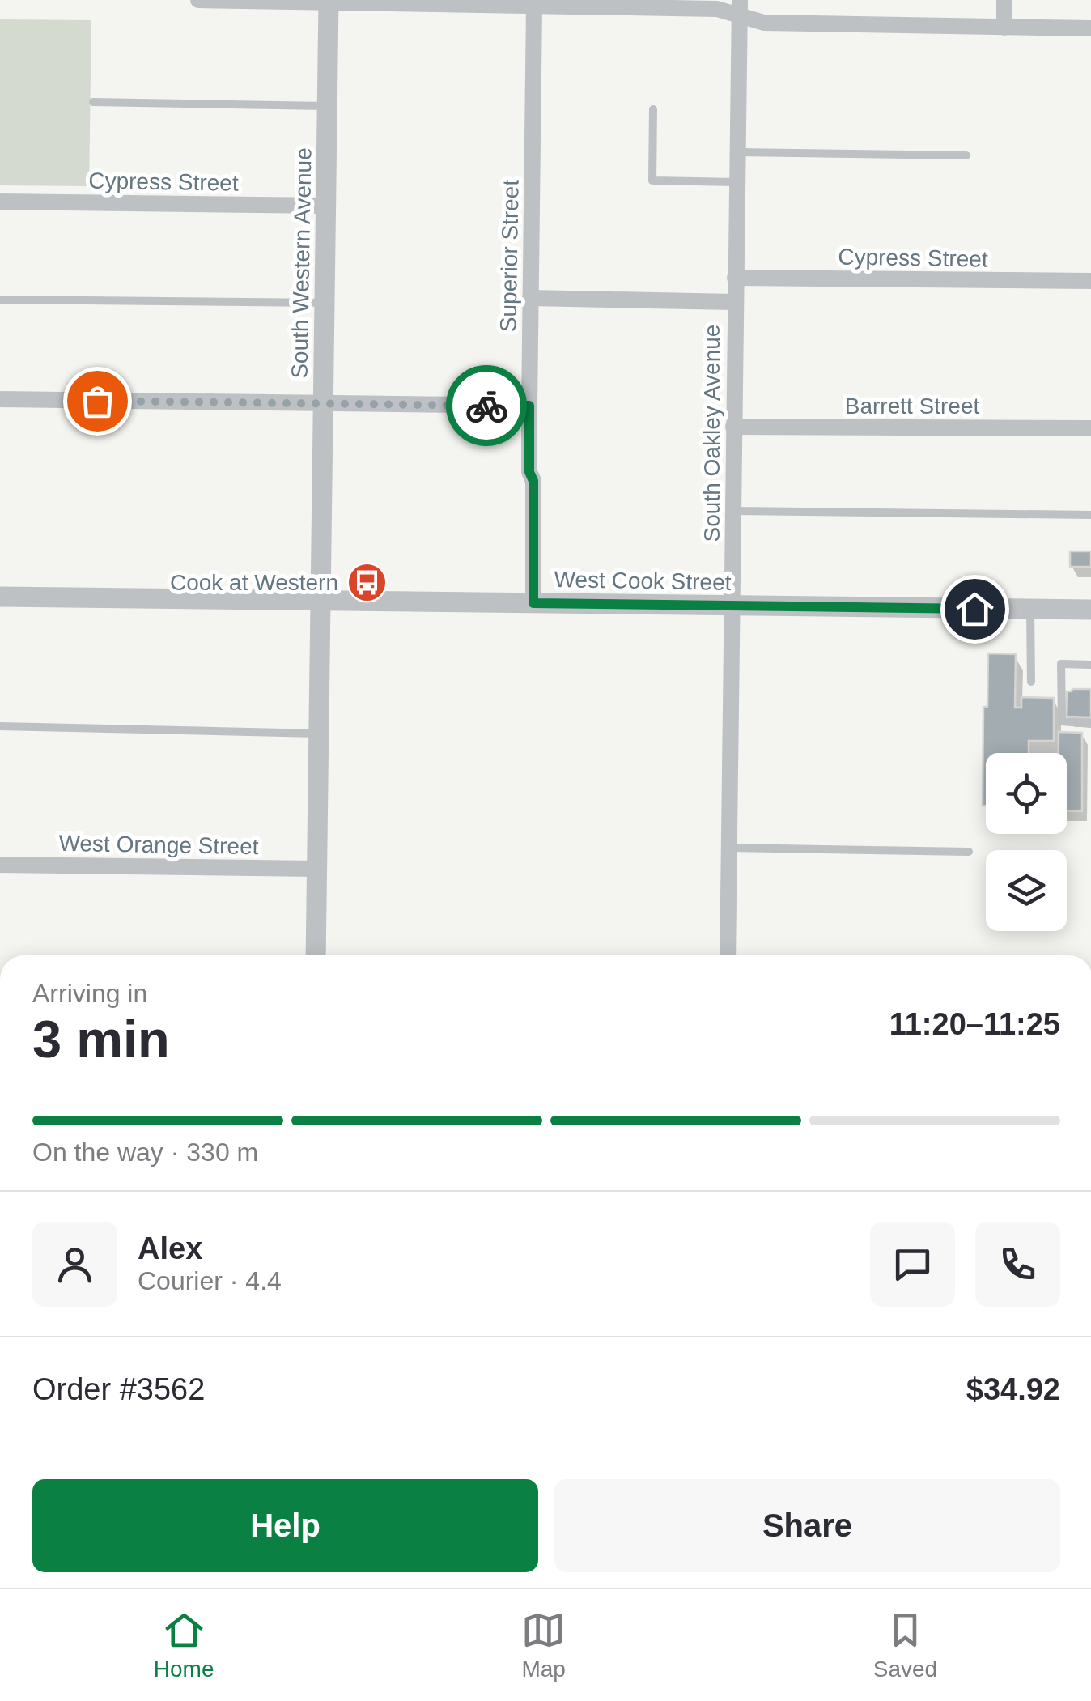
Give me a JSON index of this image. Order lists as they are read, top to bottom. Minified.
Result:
{"streets":{"street":["Cypress Street","Superior Street","South Western Avenue","Barrett Street","South Oakley Avenue","West Cook Street","West Orange Street"]},"crossings":[["Cypress Street","South Western Avenue"],["Cypress Street","South Oakley Avenue"],["Superior Street","West Cook Street"],["South Western Avenue","West Cook Street"],["South Western Avenue","West Orange Street"],["Barrett Street","South Oakley Avenue"],["South Oakley Avenue","West Cook Street"]],"places":{"bus stop":["Cook at Western"]},"page":{"heading":["3 min","Arriving in","11:20–11:25"],"panel":["Alex","Courier · 4.4","Order #3562","$34.92"],"bar":"On the way · 330 m","buttons":["Help","Share"],"tabs":["Home","Map","Saved"]}}
